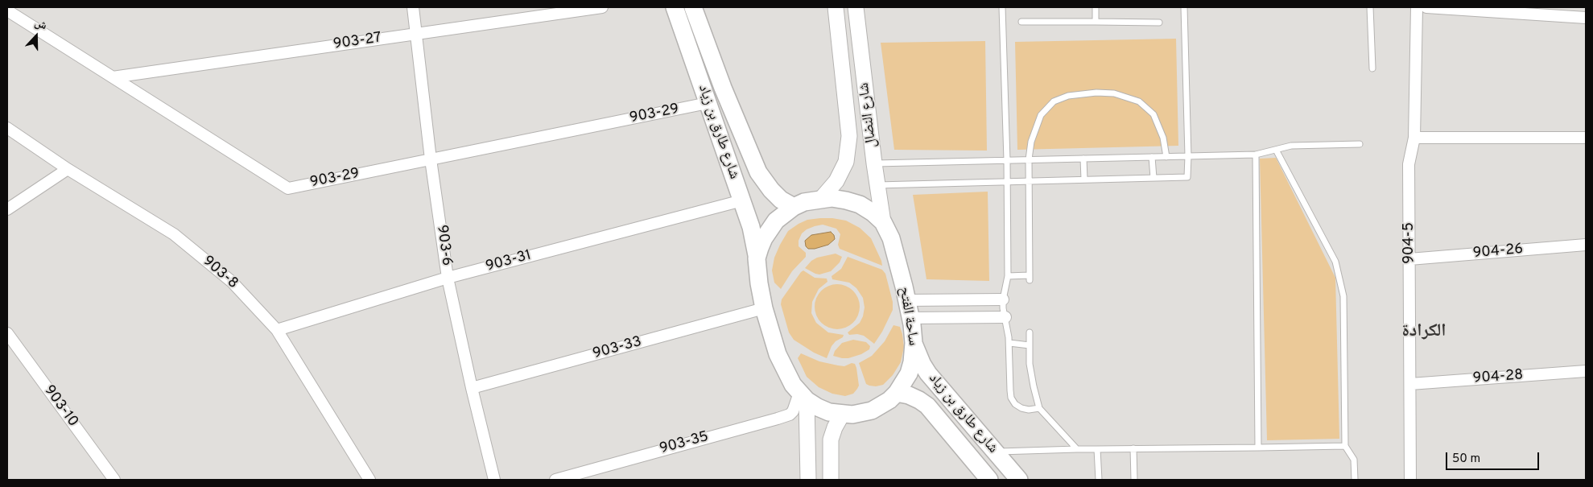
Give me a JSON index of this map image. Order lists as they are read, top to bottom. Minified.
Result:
{"streets":{"main road":["شارع النضال","شارع طارق بن زياد","ساحة الفتح"],"street":["903-27","903-29","904-5","903-6","904-26","903-31","903-8","903-33","904-28","903-10","903-35"]},"crossings":[["903-27","903-29"],["903-27","903-6"],["903-29","شارع طارق بن زياد"],["903-29","903-6"],["شارع النضال","ساحة الفتح"],["شارع طارق بن زياد","903-31"],["شارع طارق بن زياد","ساحة الفتح"],["904-5","904-26"],["904-5","904-28"],["903-6","903-31"],["903-6","903-33"],["903-31","903-8"],["ساحة الفتح","903-33"],["ساحة الفتح","903-35"]],"districts":["الكرادة"],"scale_bar":"50 m","north":"top"}
